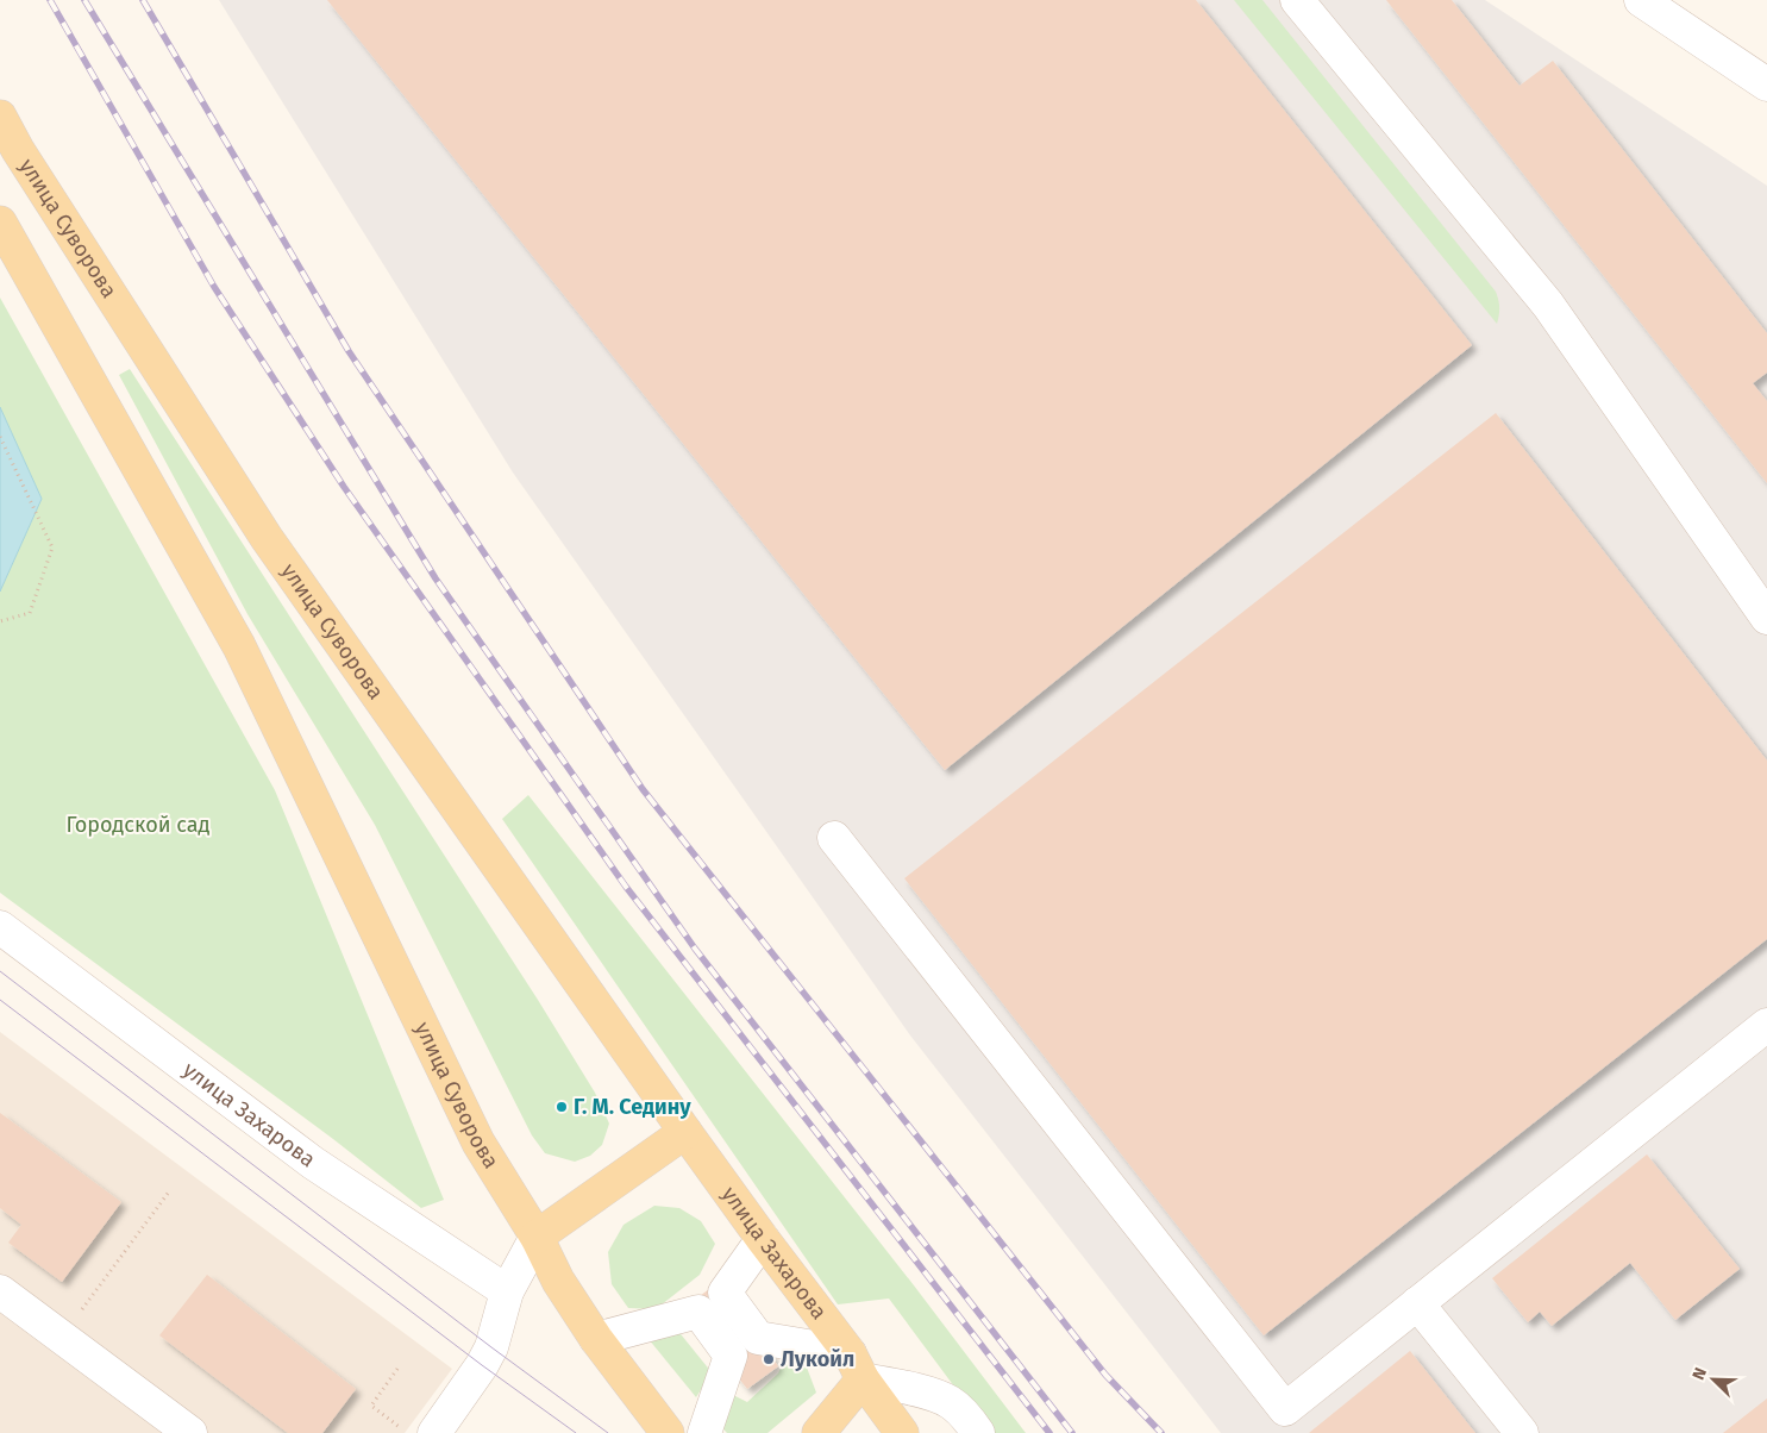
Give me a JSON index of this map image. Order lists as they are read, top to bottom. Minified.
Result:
{"streets":{"main road":["улица Суворова","улица Захарова"]},"crossings":[["улица Суворова","улица Захарова"]],"parks":["Городской сад"],"places":["Г. М. Седину","Лукойл"],"north":"top left"}
